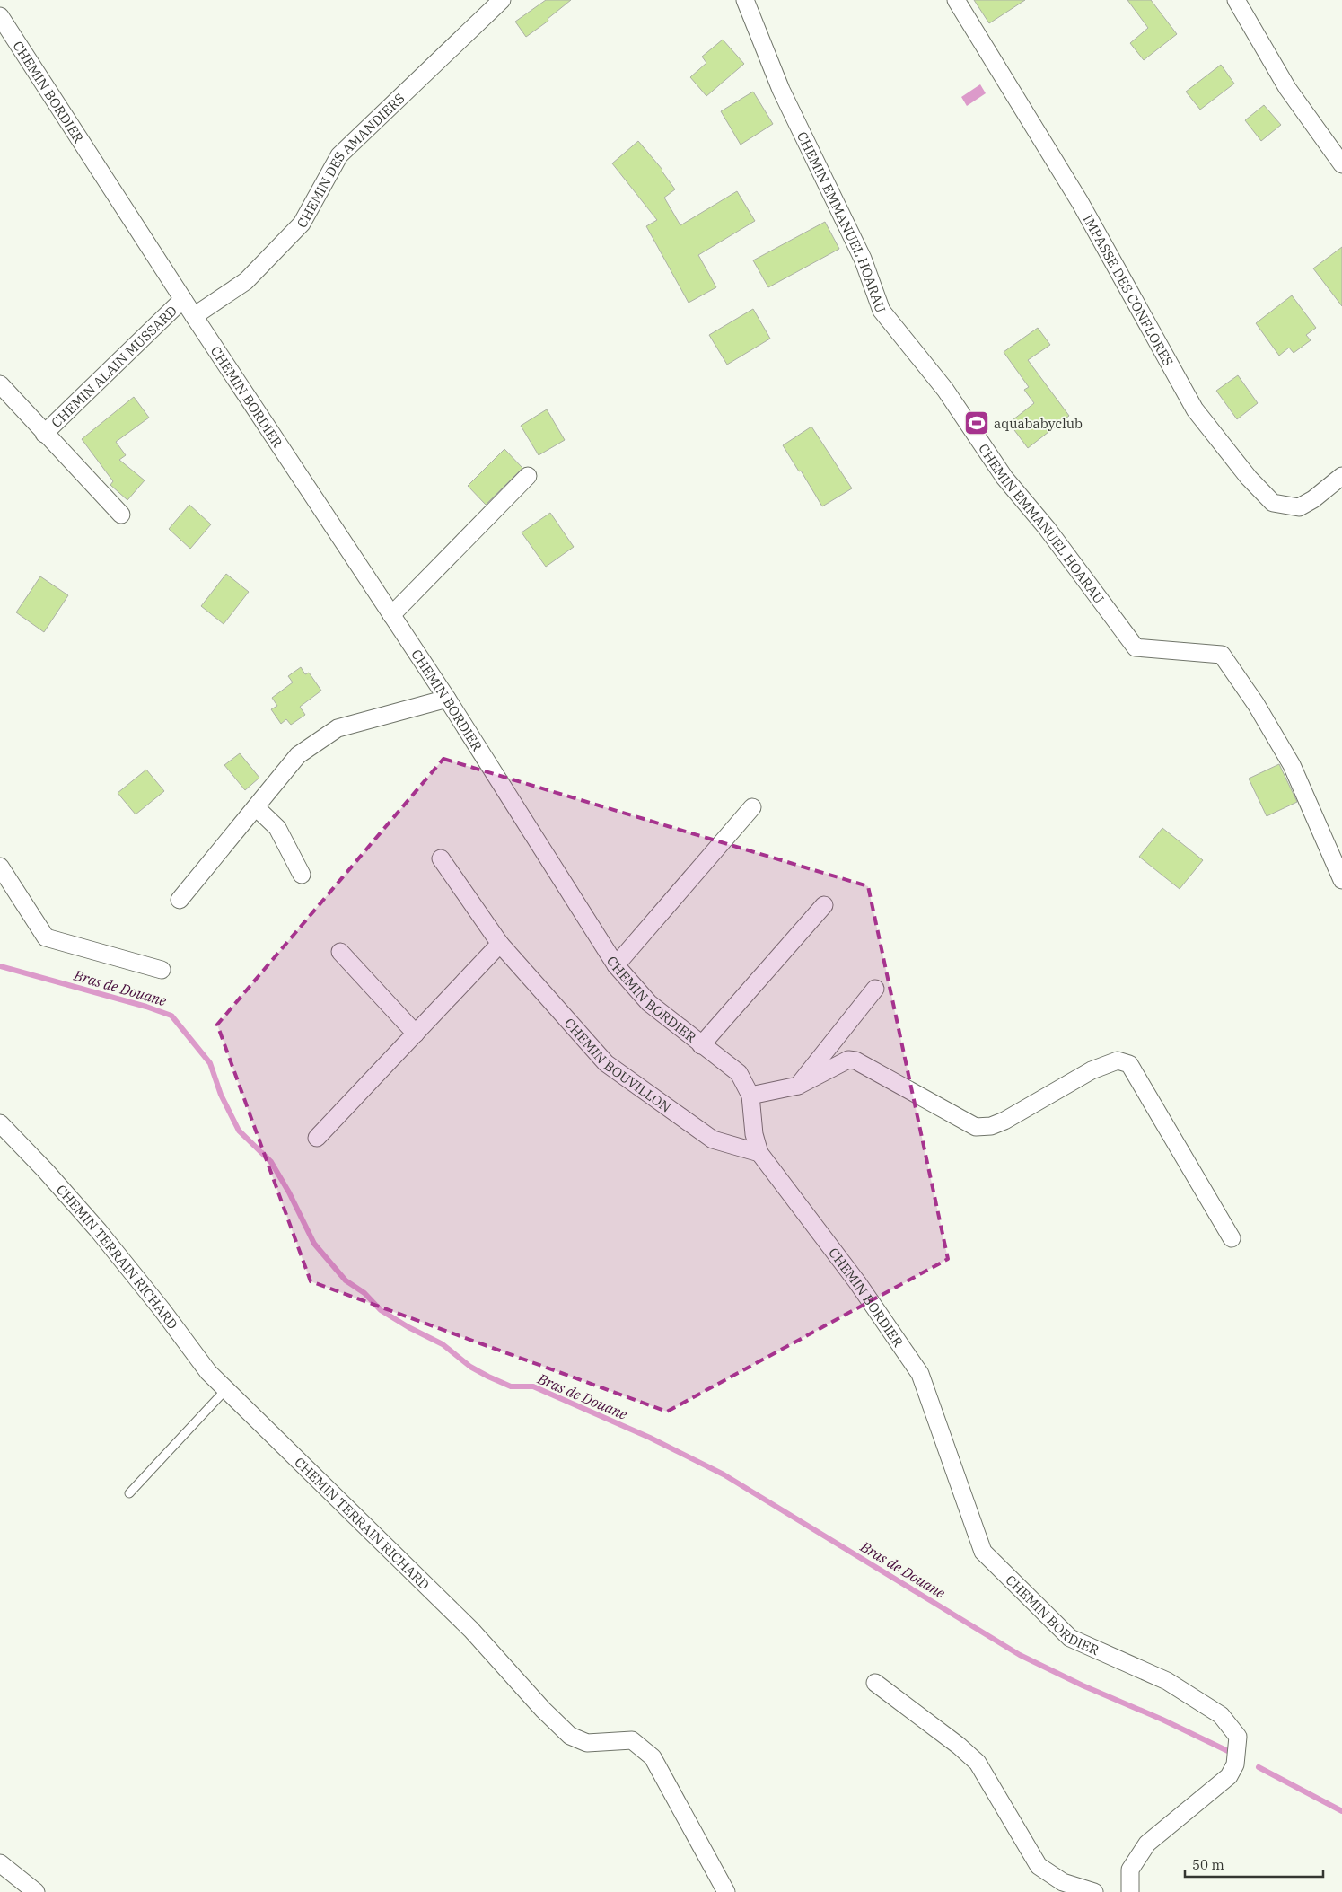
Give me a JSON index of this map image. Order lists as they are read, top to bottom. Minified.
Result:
{"streets":{"street":["CHEMIN BORDIER","CHEMIN DES AMANDIERS","CHEMIN EMMANUEL HOARAU","IMPASSE DES CONFLORES","CHEMIN ALAIN MUSSARD","CHEMIN BOUVILLON","CHEMIN TERRAIN RICHARD"]},"crossings":[["CHEMIN BORDIER","CHEMIN DES AMANDIERS"],["CHEMIN BORDIER","CHEMIN ALAIN MUSSARD"],["CHEMIN BORDIER","CHEMIN BOUVILLON"]],"water":["Bras de Douane"],"places":{"sports":["aquababyclub"]},"scale_bar":"50 m"}
